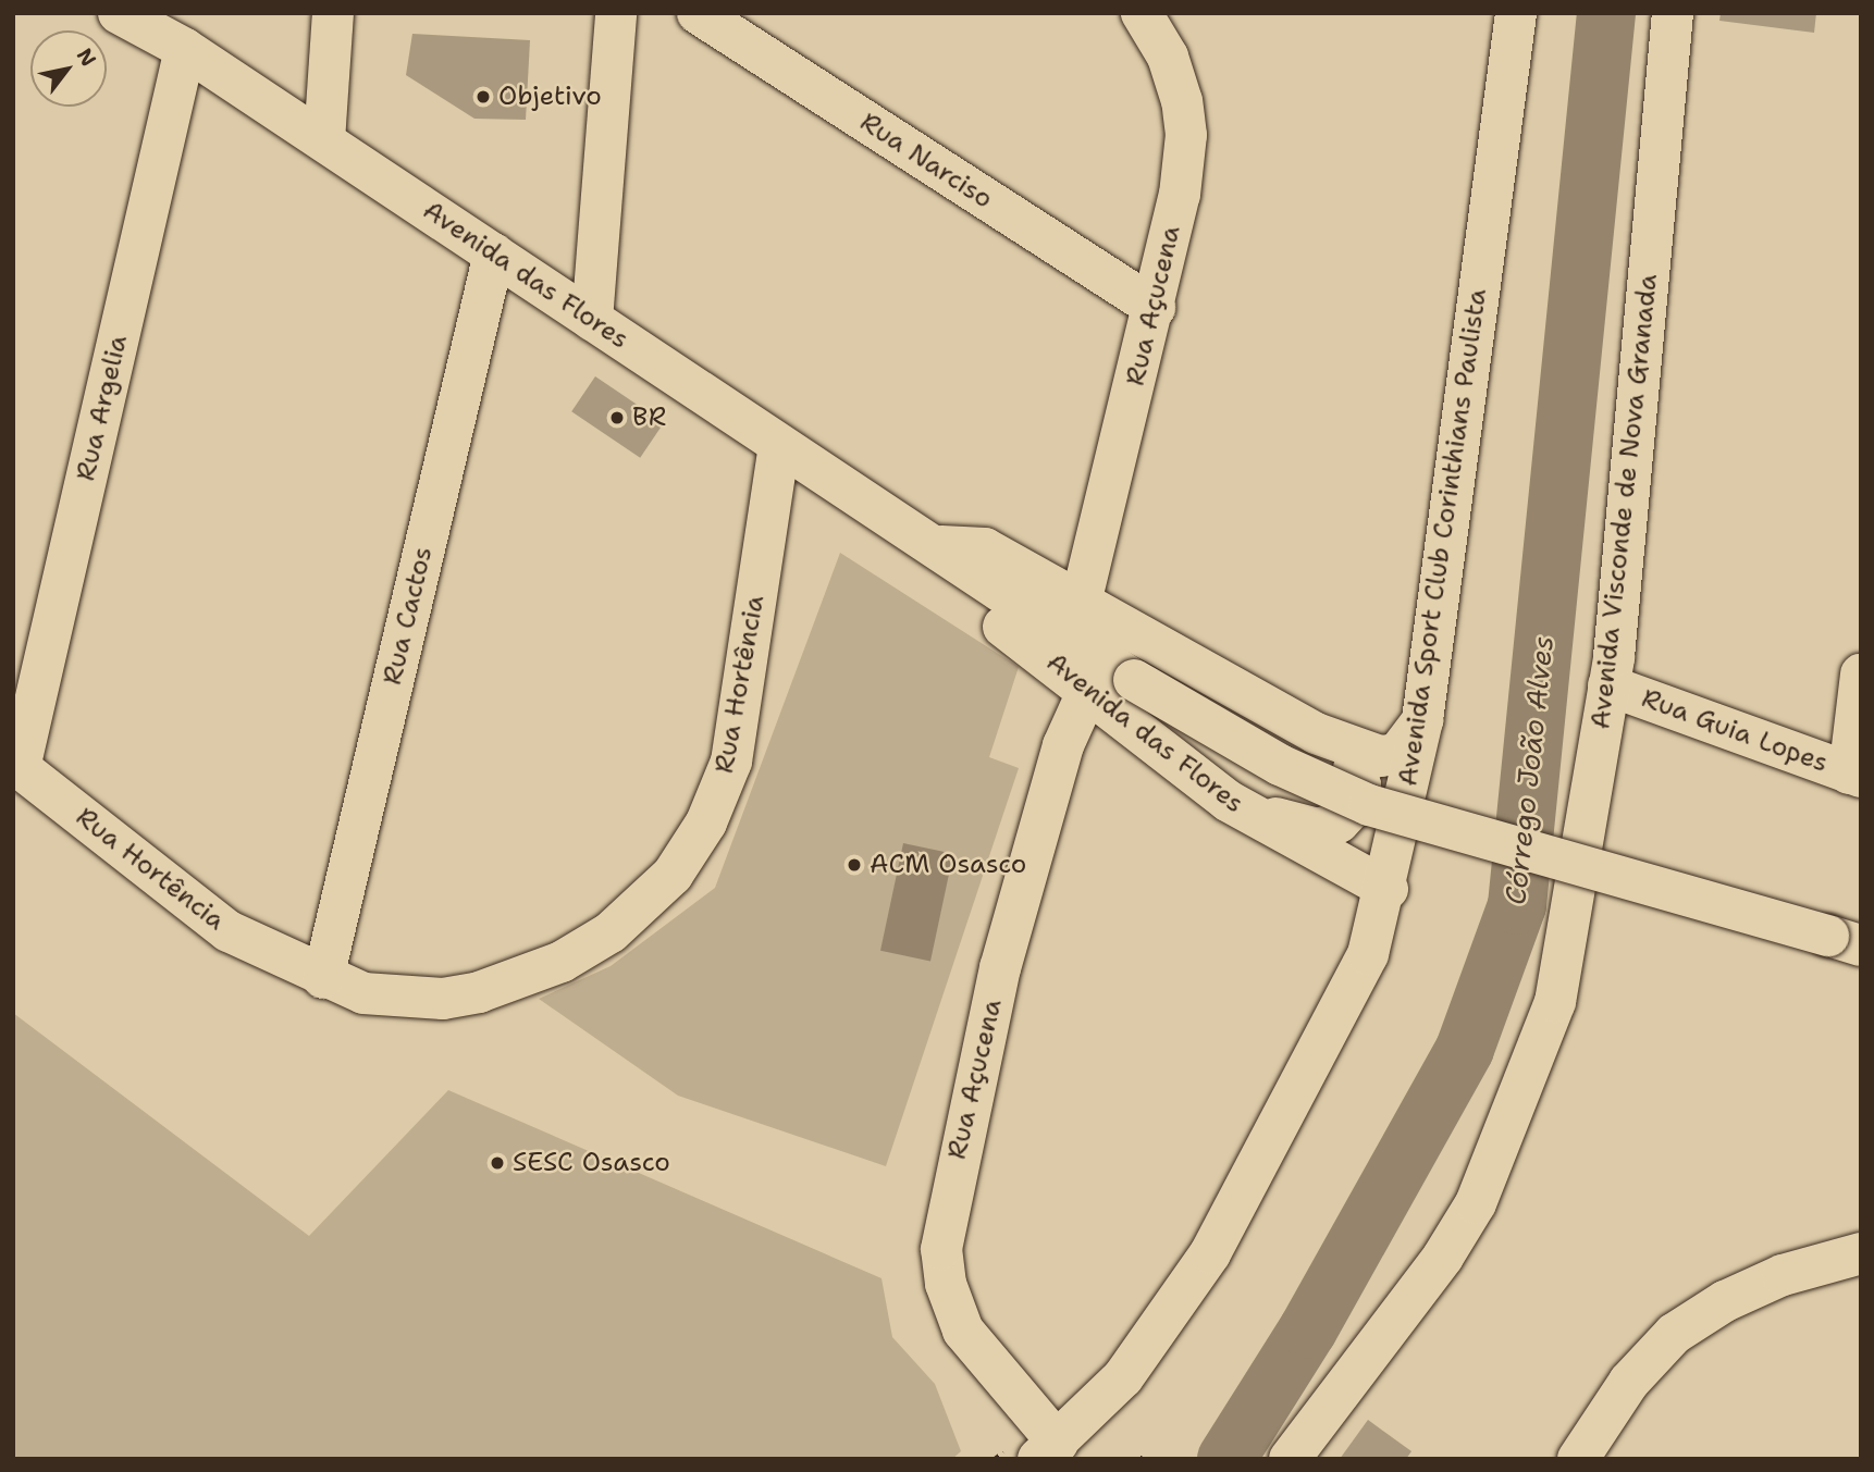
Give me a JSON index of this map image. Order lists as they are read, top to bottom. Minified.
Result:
{"streets":{"main road":["Rua Narciso","Avenida das Flores","Rua Açucena","Rua Argelia","Avenida Visconde de Nova Granada","Avenida Sport Club Corinthians Paulista","Rua Cactos","Rua Hortência","Rua Guia Lopes"]},"crossings":[["Rua Narciso","Rua Açucena"],["Avenida das Flores","Rua Açucena"],["Avenida das Flores","Rua Argelia"],["Avenida das Flores","Avenida Sport Club Corinthians Paulista"],["Avenida das Flores","Rua Cactos"],["Avenida das Flores","Rua Hortência"],["Rua Açucena","Avenida Sport Club Corinthians Paulista"],["Rua Argelia","Rua Hortência"],["Avenida Visconde de Nova Granada","Rua Guia Lopes"],["Rua Cactos","Rua Hortência"]],"water":["Córrego João Alves"],"places":["Objetivo","BR","ACM Osasco","SESC Osasco"],"north":"top right"}
